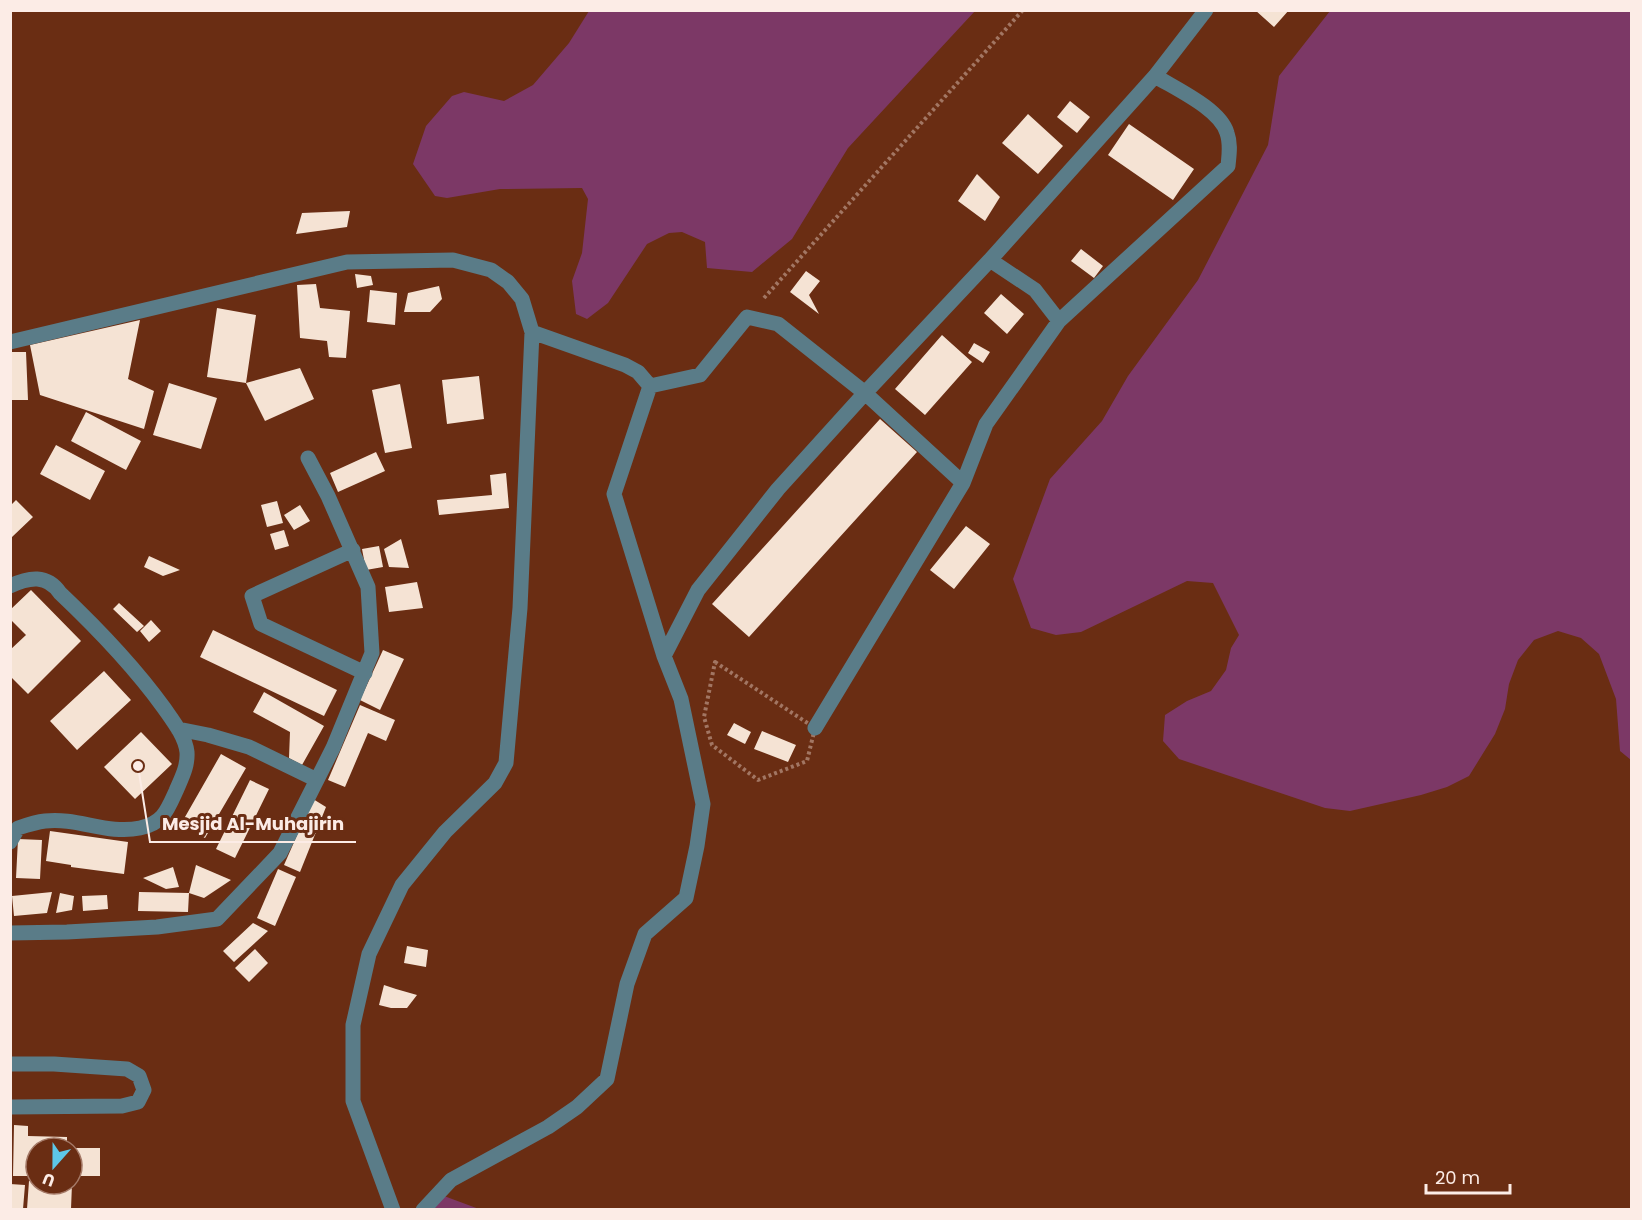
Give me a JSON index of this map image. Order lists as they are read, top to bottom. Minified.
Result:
{"places":["Mesjid Al-Muhajirin"],"scale_bar":"20 m","north":"bottom"}
